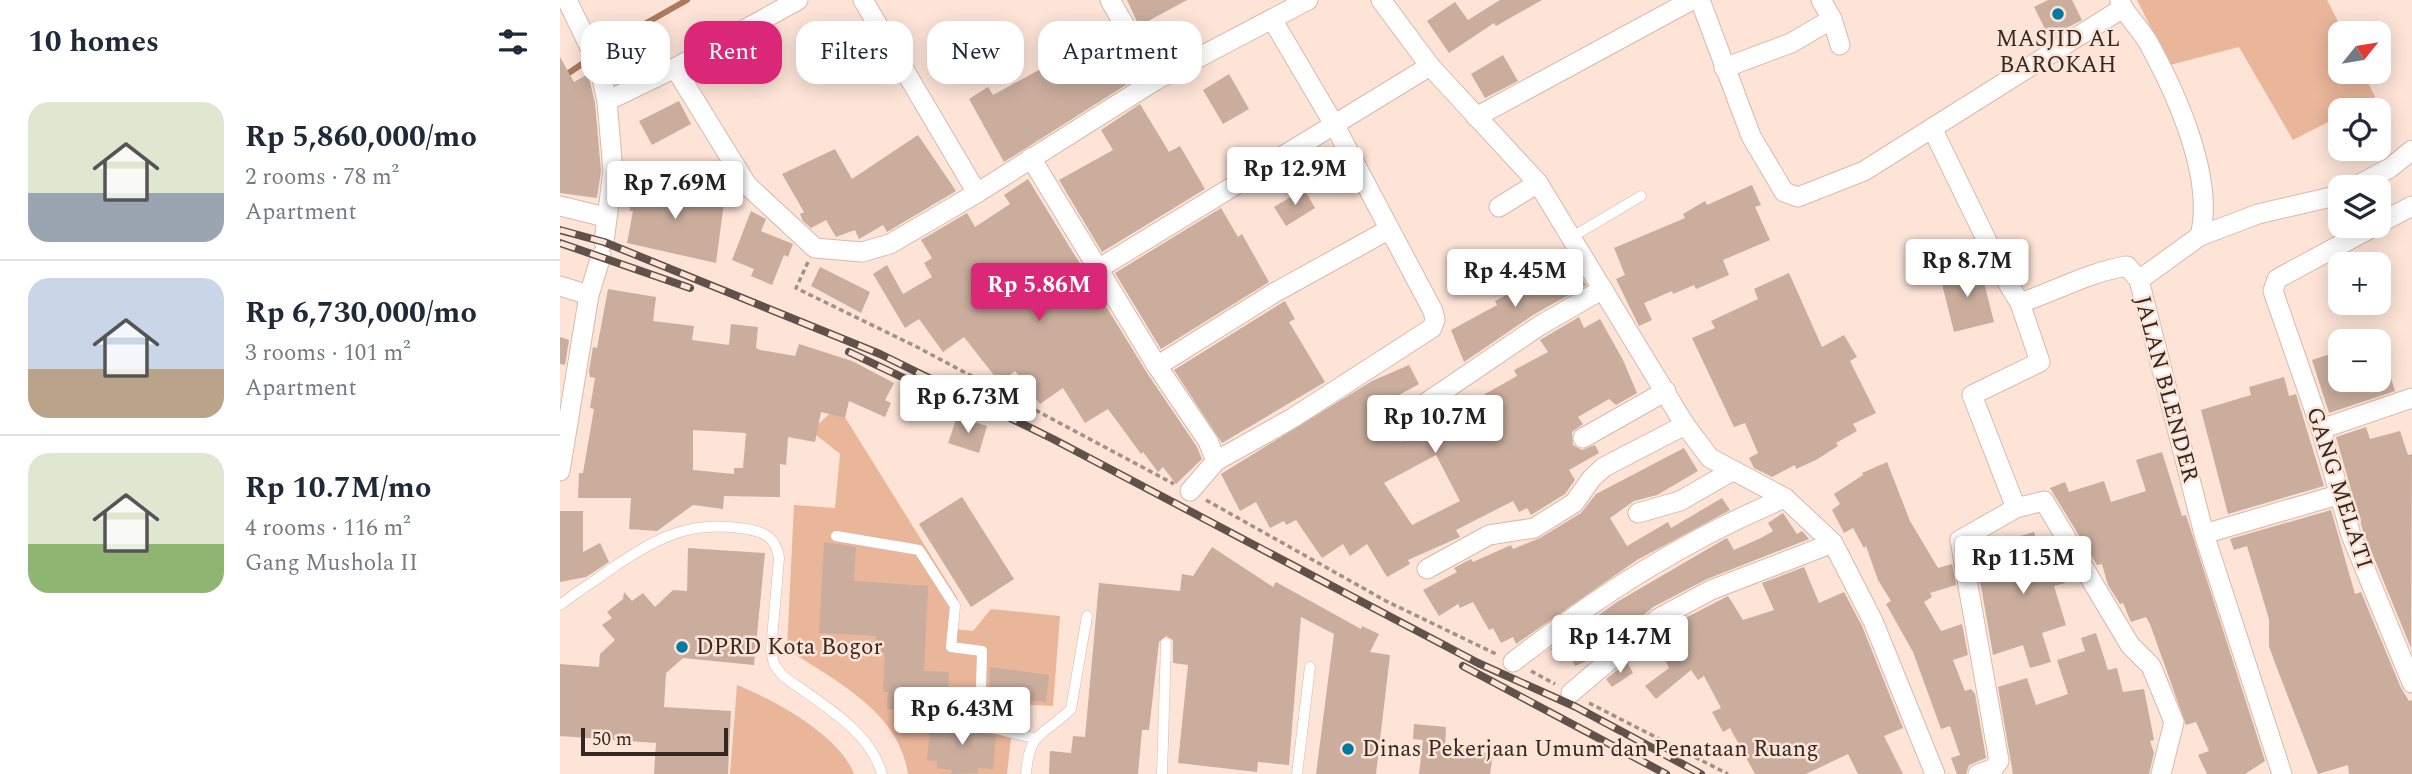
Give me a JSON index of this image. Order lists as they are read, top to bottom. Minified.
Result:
{"streets":{"street":["JALAN BLENDER","GANG MELATI"]},"places":["MASJID AL BAROKAH","DPRD Kota Bogor","Dinas Pekerjaan Umum dan Penataan Ruang"],"scale_bar":"50 m","north":"top right","page":{"heading":"10 homes","map_buttons":["+","−"],"chip":["Buy","Rent","Filters","New","Apartment"],"list":[{"name":"Rp 5,860,000/mo","note":"2 rooms · 78 m² · Apartment"},{"name":"Rp 6,730,000/mo","note":"3 rooms · 101 m² · Apartment"},{"name":"Rp 10.7M/mo","note":"4 rooms · 116 m² · Gang Mushola II"}],"price":["Rp 12.9M","Rp 7.69M","Rp 8.7M","Rp 4.45M","Rp 5.86M","Rp 6.73M","Rp 10.7M","Rp 11.5M","Rp 14.7M","Rp 6.43M"],"scale":"50 m"}}
